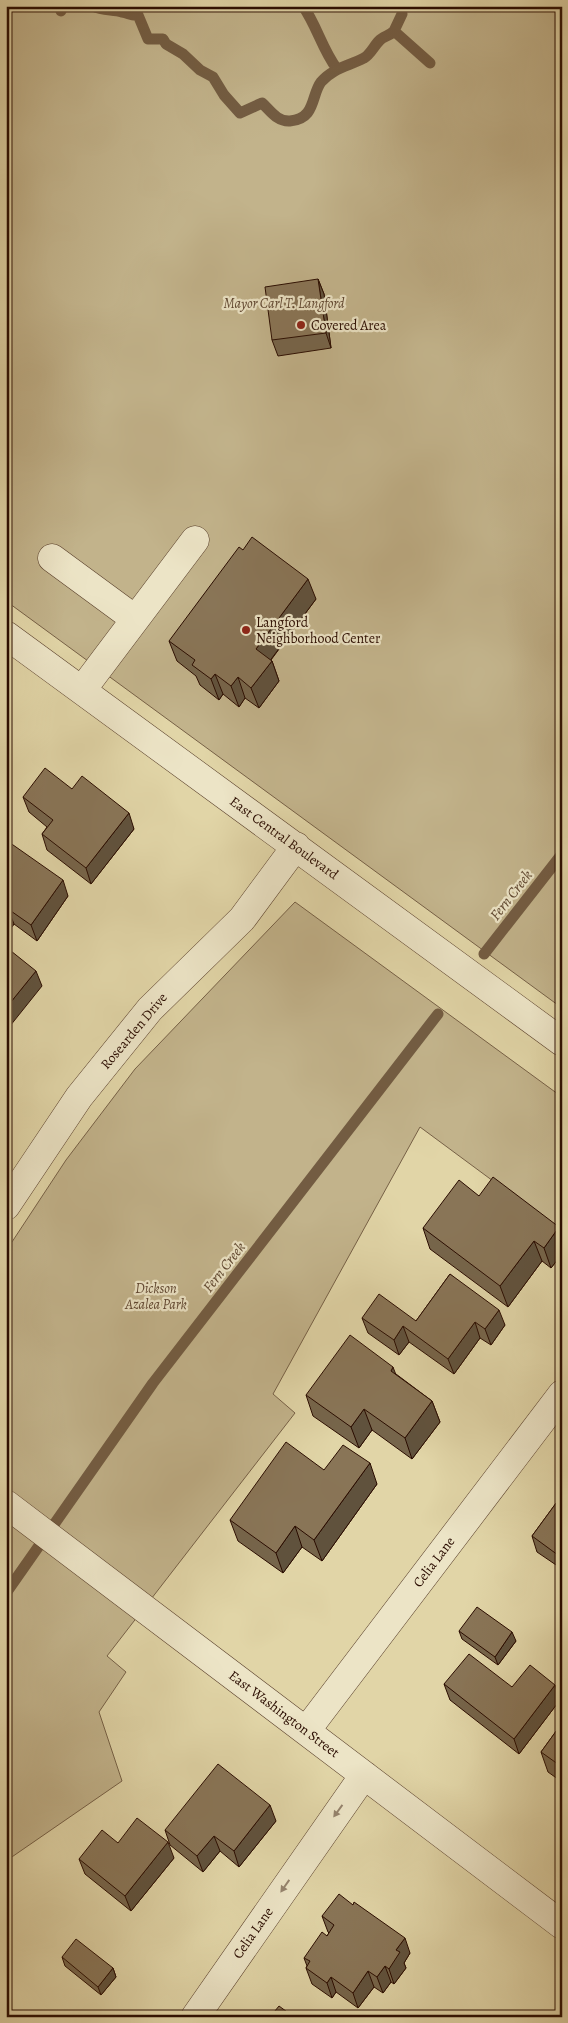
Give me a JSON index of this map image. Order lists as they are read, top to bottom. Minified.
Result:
{"streets":{"street":["East Central Boulevard","Rosearden Drive","Celia Lane","East Washington Street"]},"crossings":[["East Central Boulevard","Rosearden Drive"],["Celia Lane","East Washington Street"]],"one_way":["Celia Lane"],"water":["Fern Creek"],"parks":["Mayor Carl T. Langford","Dickson Azalea Park"],"places":["Covered Area","Langford Neighborhood Center"]}
